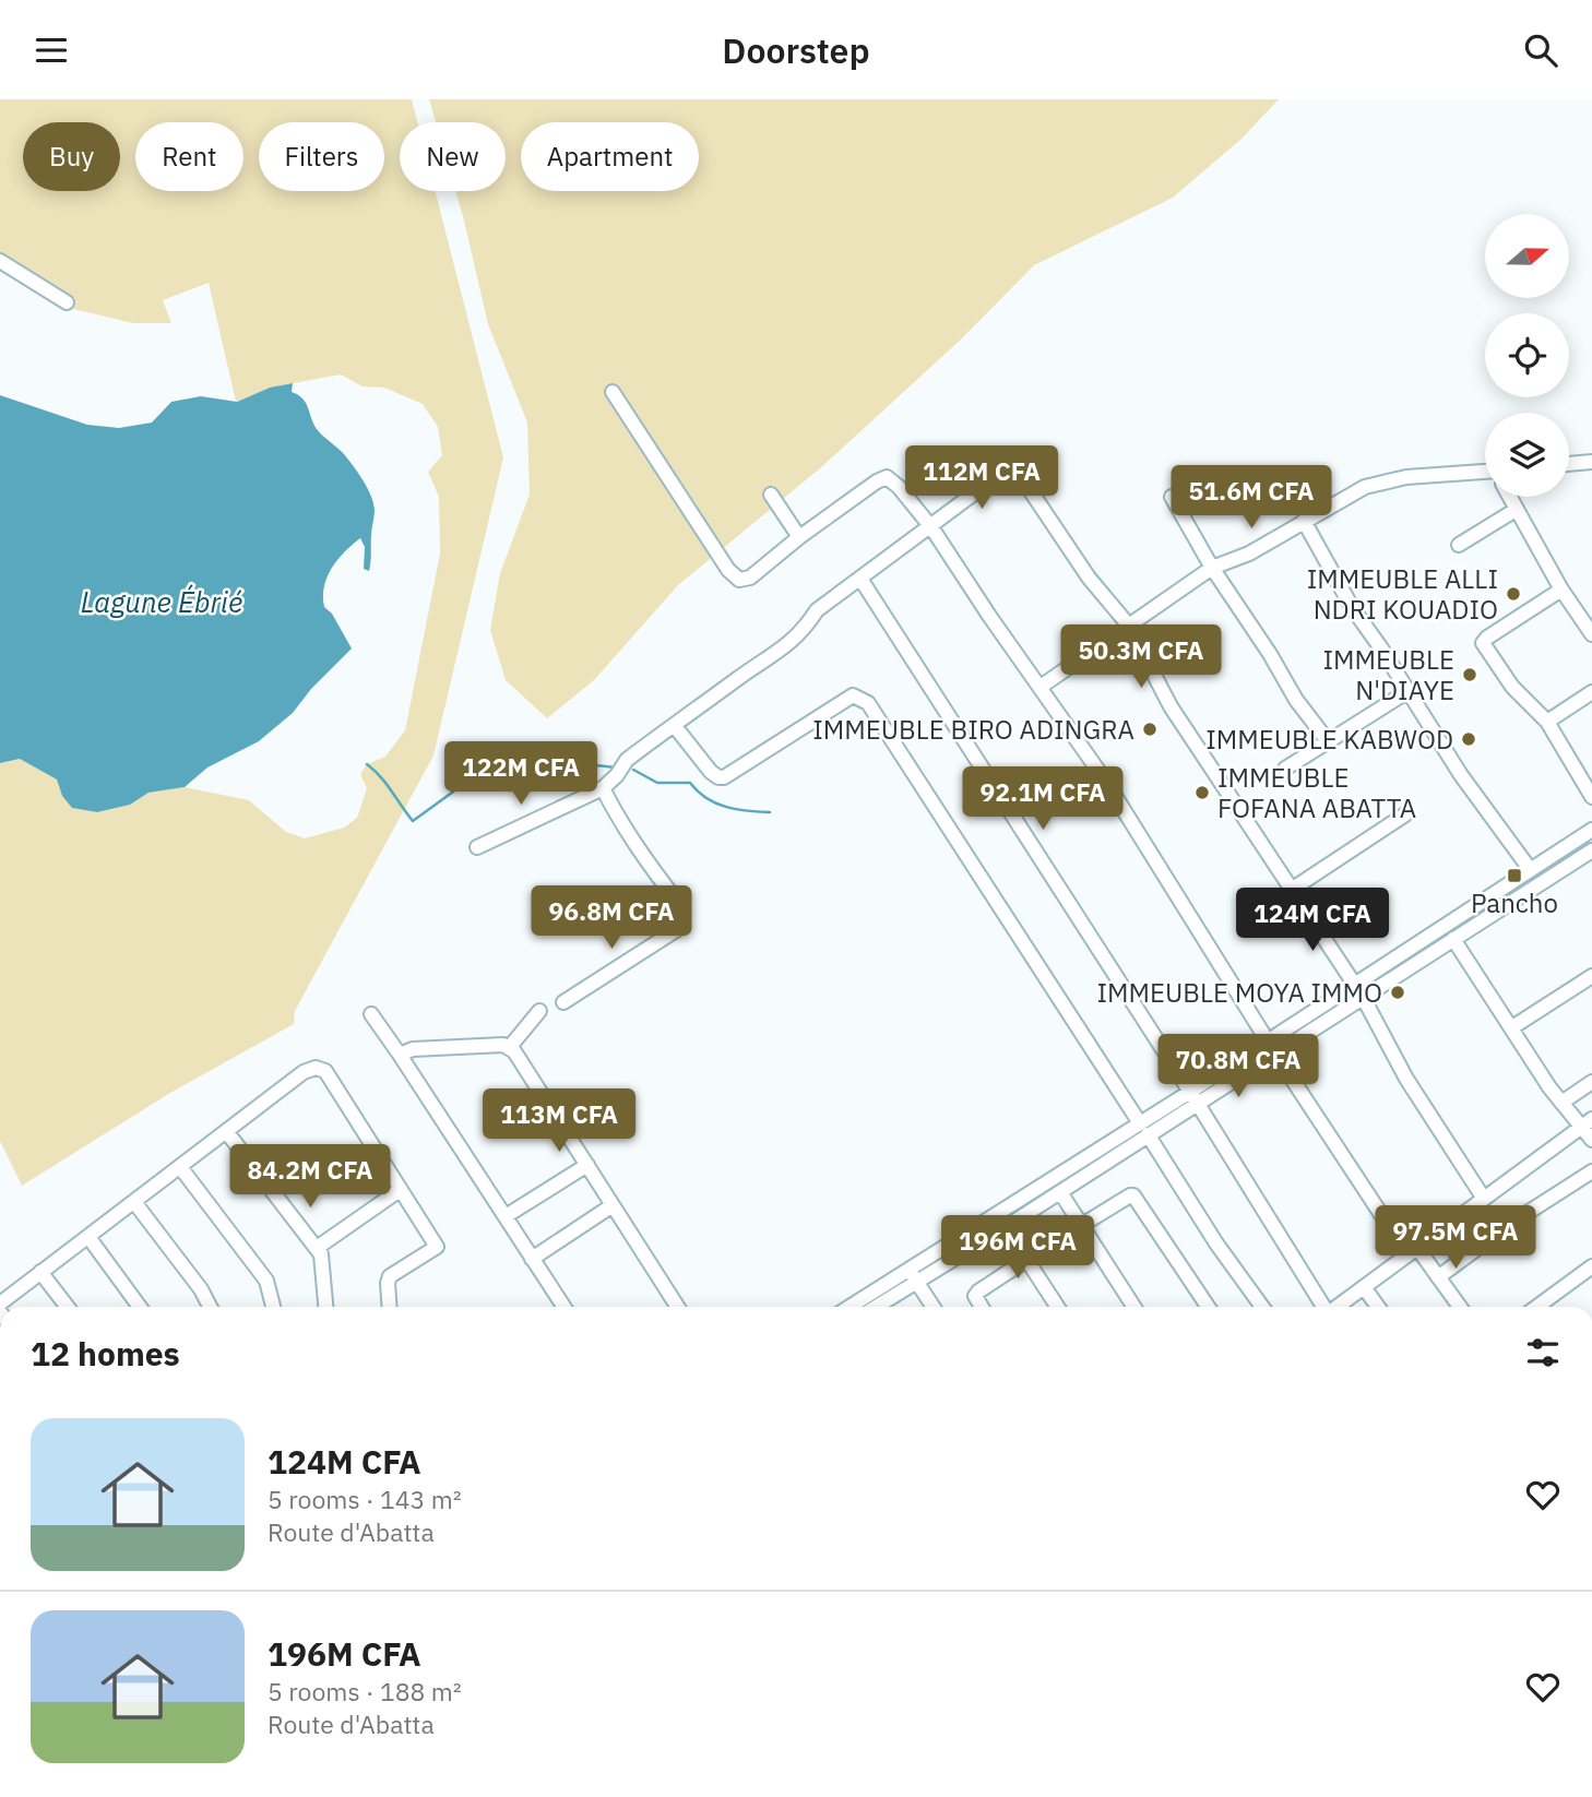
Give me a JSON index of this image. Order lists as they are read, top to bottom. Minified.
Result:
{"water":["Lagune Ébrié"],"places":{"other":["IMMEUBLE ALLI NDRI KOUADIO","IMMEUBLE N'DIAYE","IMMEUBLE BIRO ADINGRA","IMMEUBLE KABWOD","IMMEUBLE FOFANA ABATTA","IMMEUBLE MOYA IMMO"],"transit":["Pancho"]},"north":"right","page":{"header":"Doorstep","chip":["Buy","Rent","Filters","New","Apartment"],"price":["112M CFA","51.6M CFA","50.3M CFA","122M CFA","92.1M CFA","96.8M CFA","124M CFA","70.8M CFA","113M CFA","84.2M CFA","97.5M CFA","196M CFA"],"heading":"12 homes","list":[{"name":"124M CFA","note":"5 rooms · 143 m² · Route d'Abatta"},{"name":"196M CFA","note":"5 rooms · 188 m² · Route d'Abatta"}]}}
